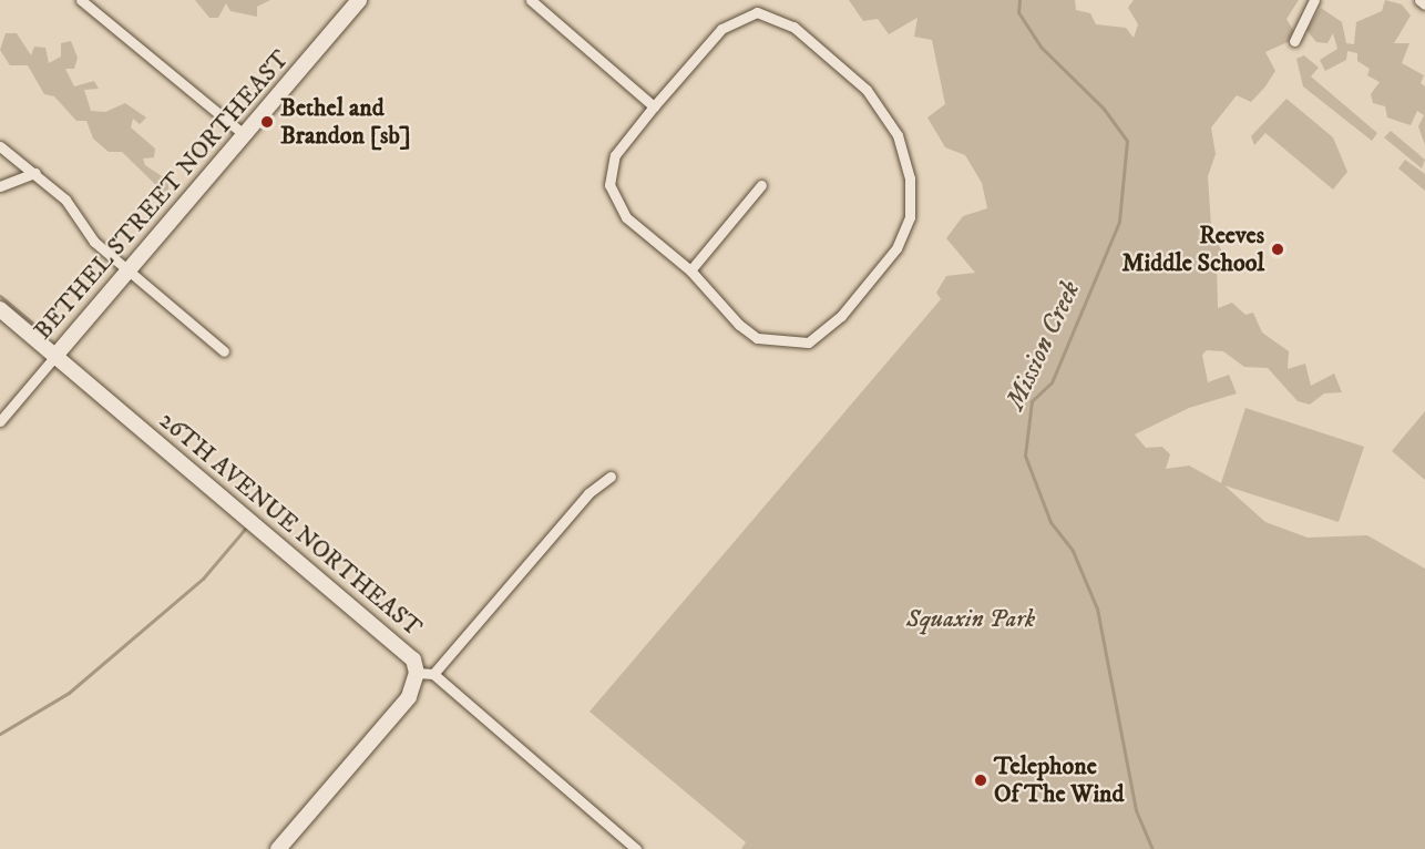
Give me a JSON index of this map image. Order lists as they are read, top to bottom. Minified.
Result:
{"streets":{"street":["BETHEL STREET NORTHEAST","26TH AVENUE NORTHEAST"]},"crossings":[["BETHEL STREET NORTHEAST","26TH AVENUE NORTHEAST"]],"water":["Mission Creek"],"parks":["Squaxin Park"],"places":["Bethel and Brandon [sb]","Reeves Middle School","Telephone Of The Wind"]}
